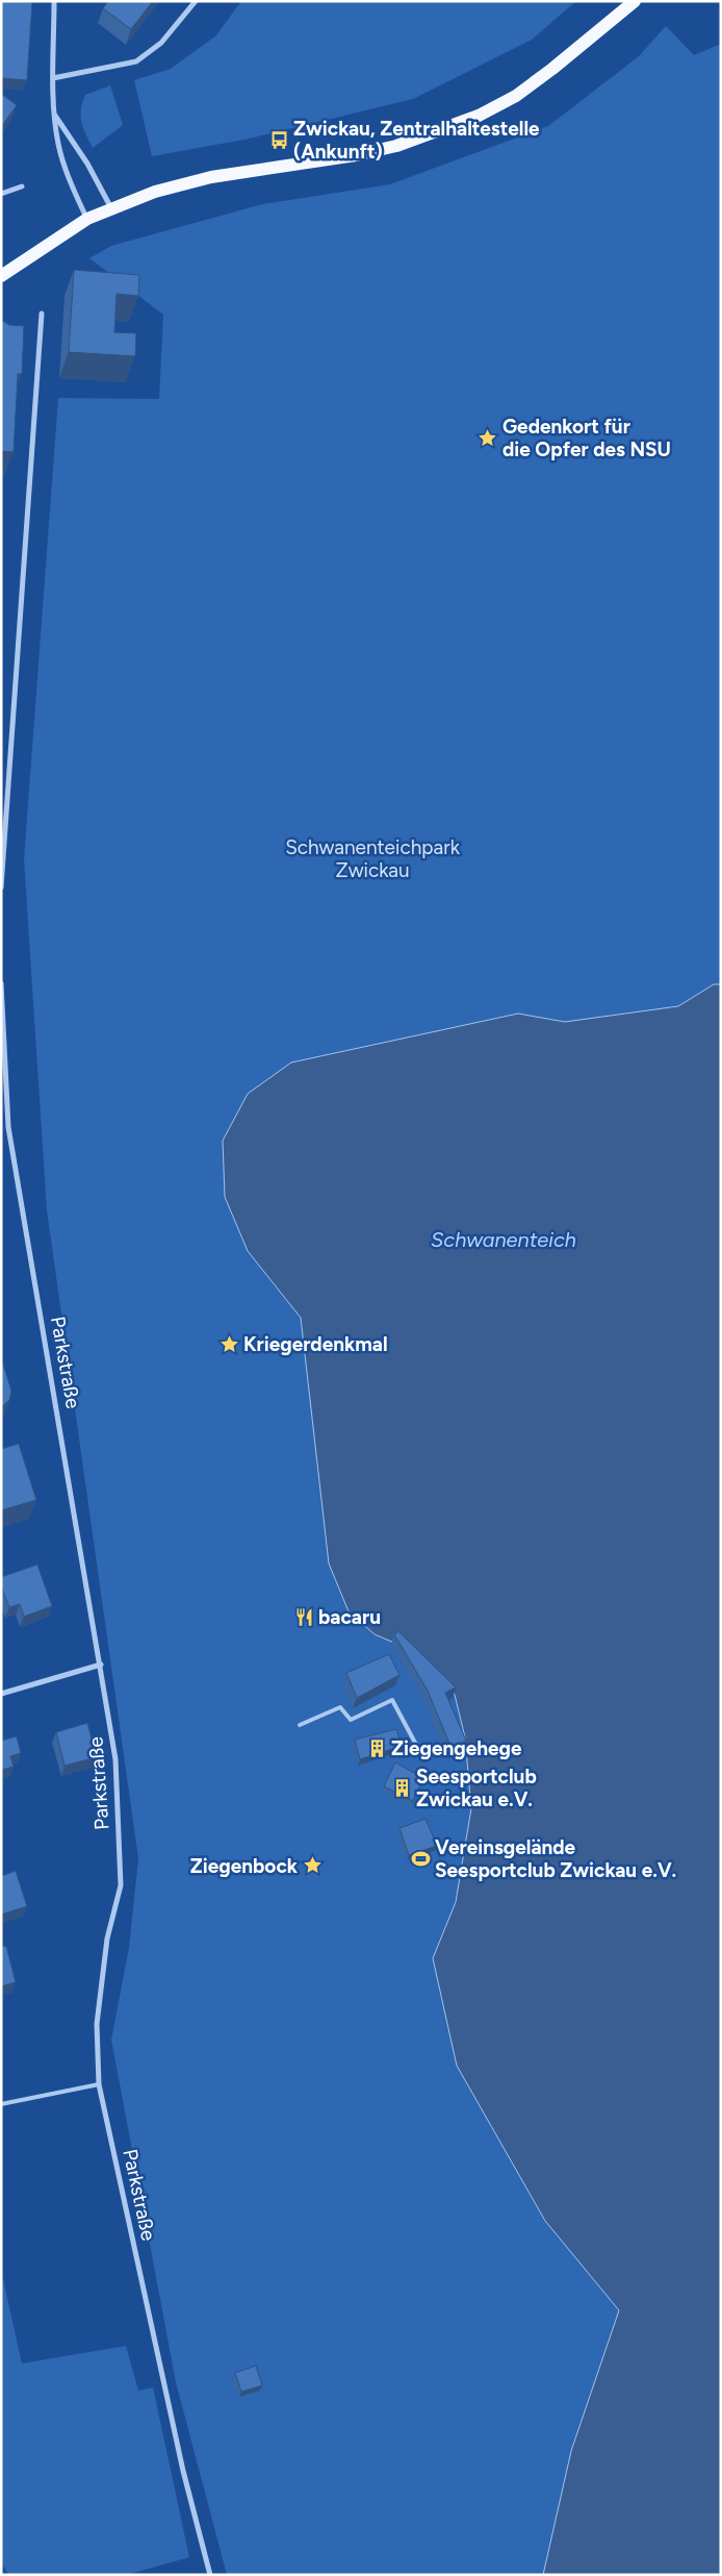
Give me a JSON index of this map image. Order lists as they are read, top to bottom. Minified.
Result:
{"streets":{"street":["Parkstraße"]},"water":["Schwanenteich"],"parks":["Schwanenteichpark Zwickau"],"places":{"bus stop":["Zwickau, Zentralhaltestelle (Ankunft)"],"place":["Gedenkort für die Opfer des NSU","Kriegerdenkmal","Ziegenbock"],"restaurant":["bacaru"],"building":["Ziegengehege","Seesportclub Zwickau e.V."],"sports":["Vereinsgelände Seesportclub Zwickau e.V."]}}
